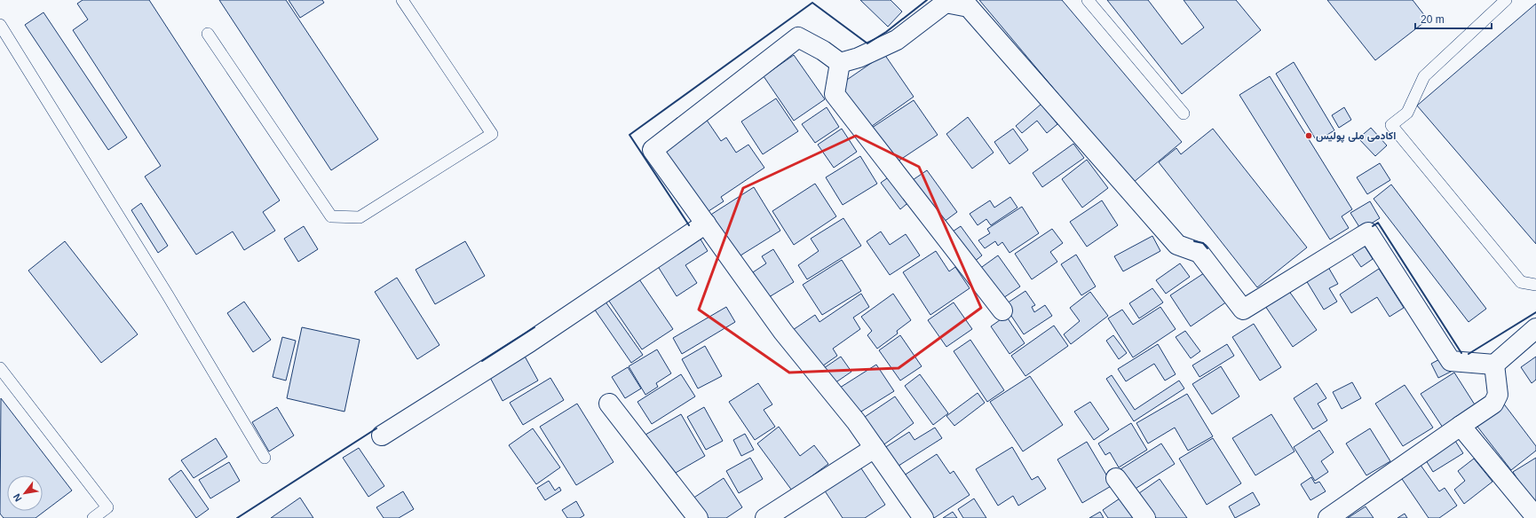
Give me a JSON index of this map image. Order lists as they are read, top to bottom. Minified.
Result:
{"places":["اکادمی ملی پولیس"],"scale_bar":"20 m","north":"bottom left"}
